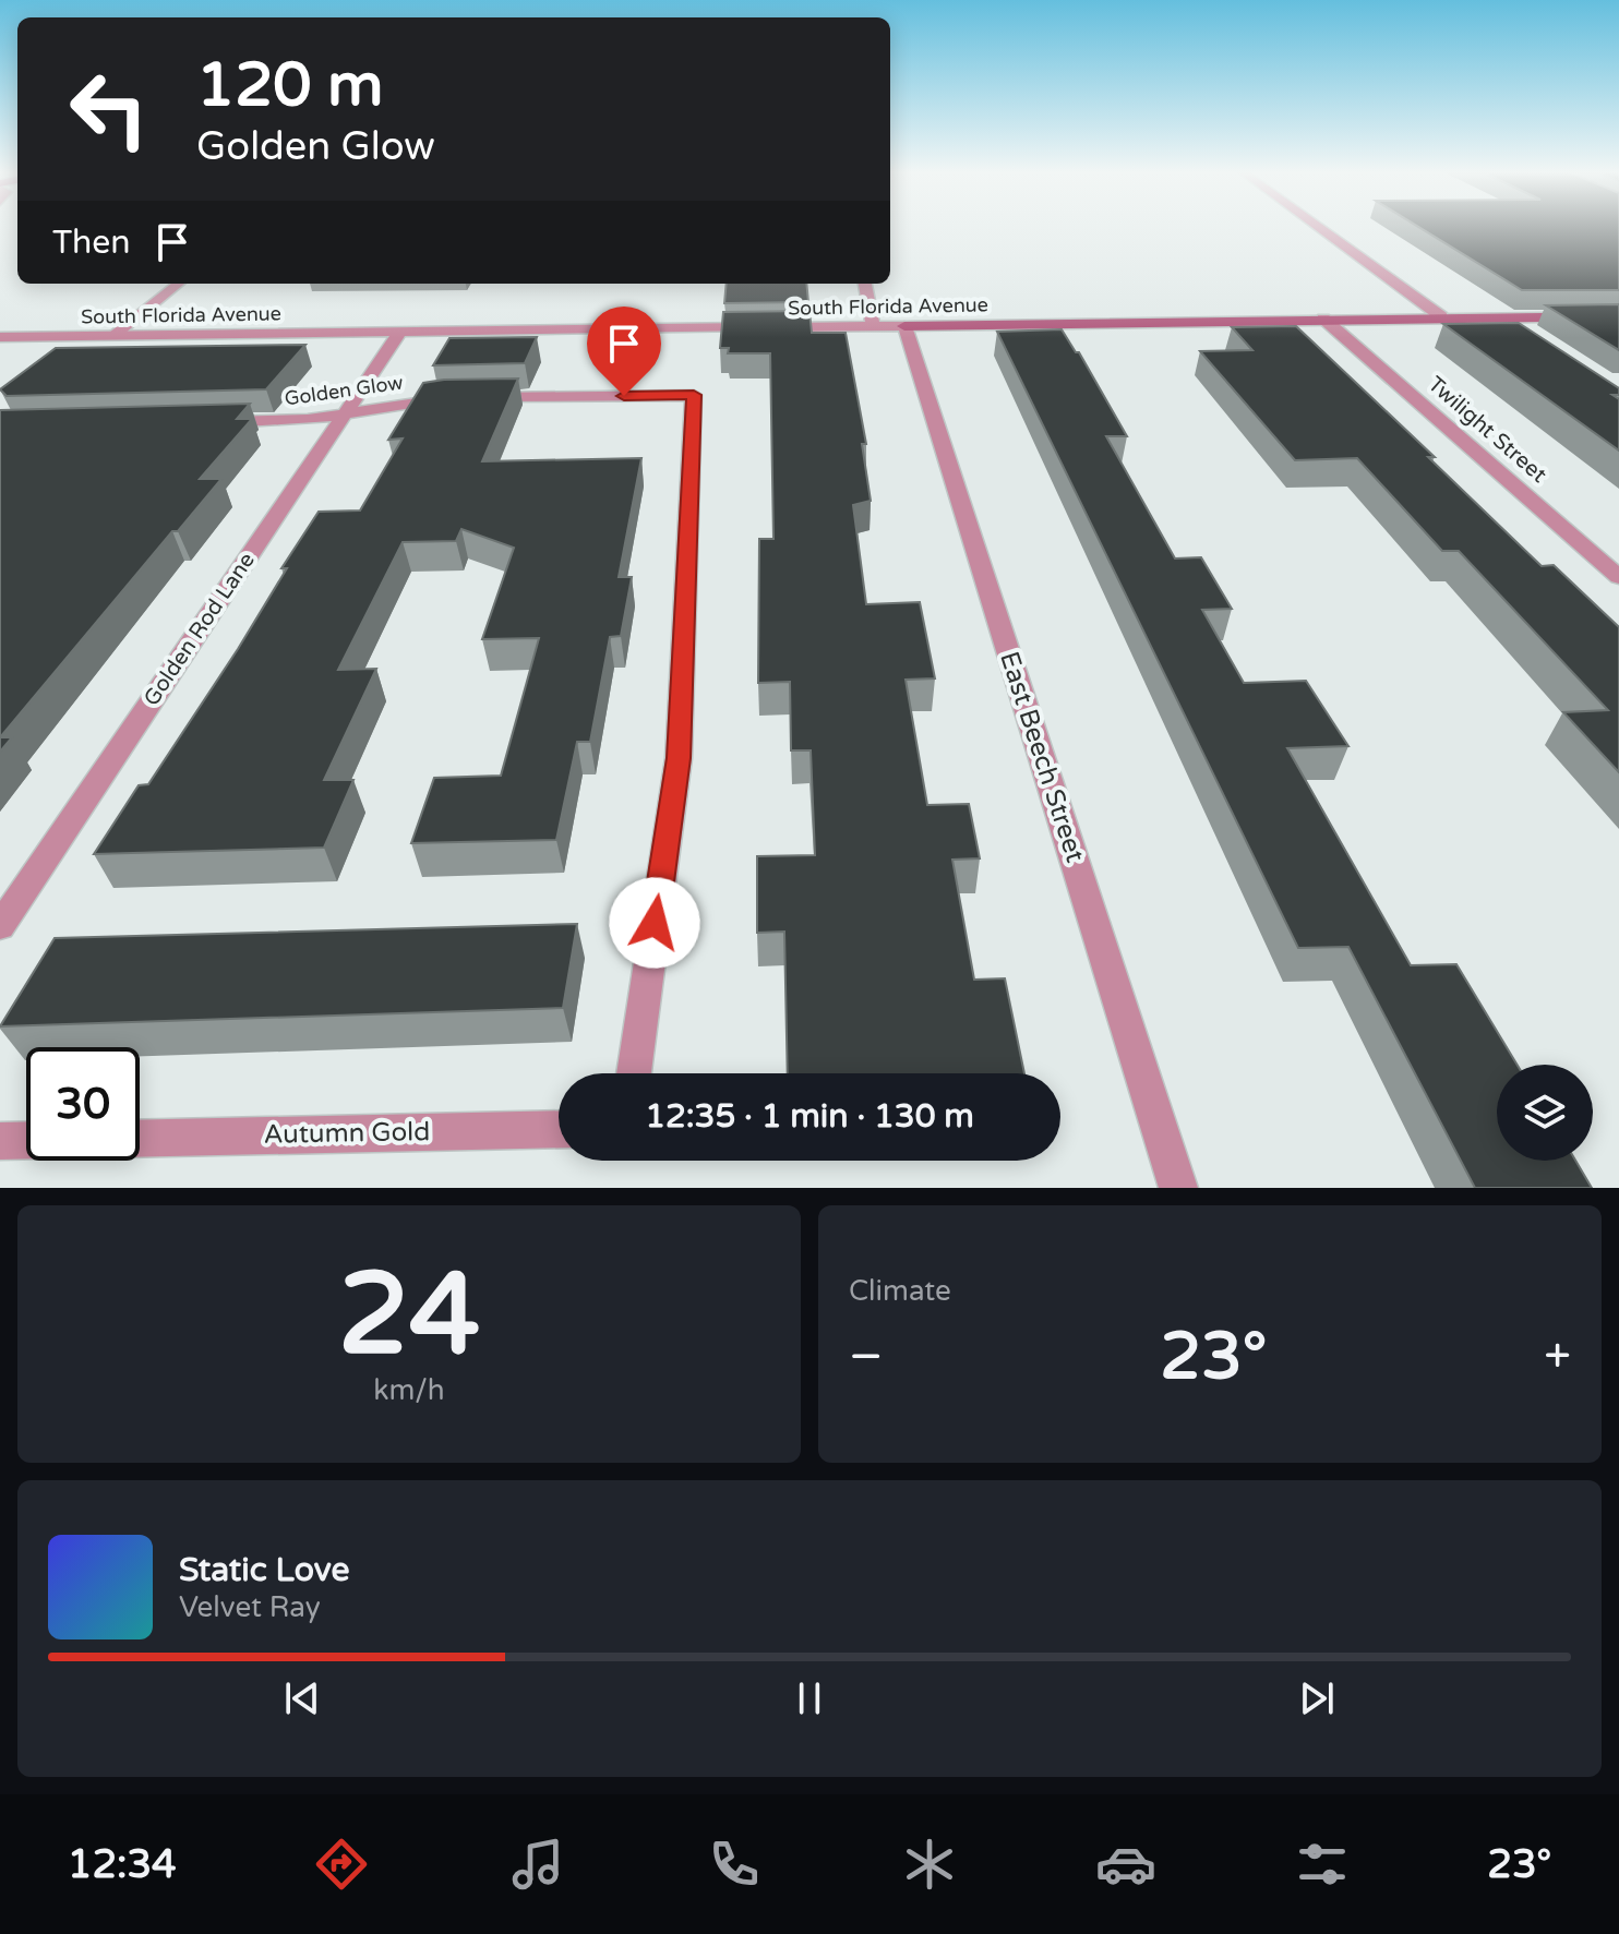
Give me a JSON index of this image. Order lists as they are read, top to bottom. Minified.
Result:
{"streets":{"street":["South Florida Avenue","Golden Glow","Twilight Street","Golden Rod Lane","East Beech Street","Autumn Gold"]},"crossings":[["South Florida Avenue","Twilight Street"],["South Florida Avenue","Golden Rod Lane"],["South Florida Avenue","East Beech Street"],["Golden Glow","Golden Rod Lane"]],"page":{"turn":["120 m","Golden Glow"],"then":"Then","limit":"30","trip":"12:35 · 1 min · 130 m","tile":[["24","km/h"],"Climate"],"heat":["−","23°","+"],"song":["Static Love","Velvet Ray"],"tabs":["12:34","23°"]}}
